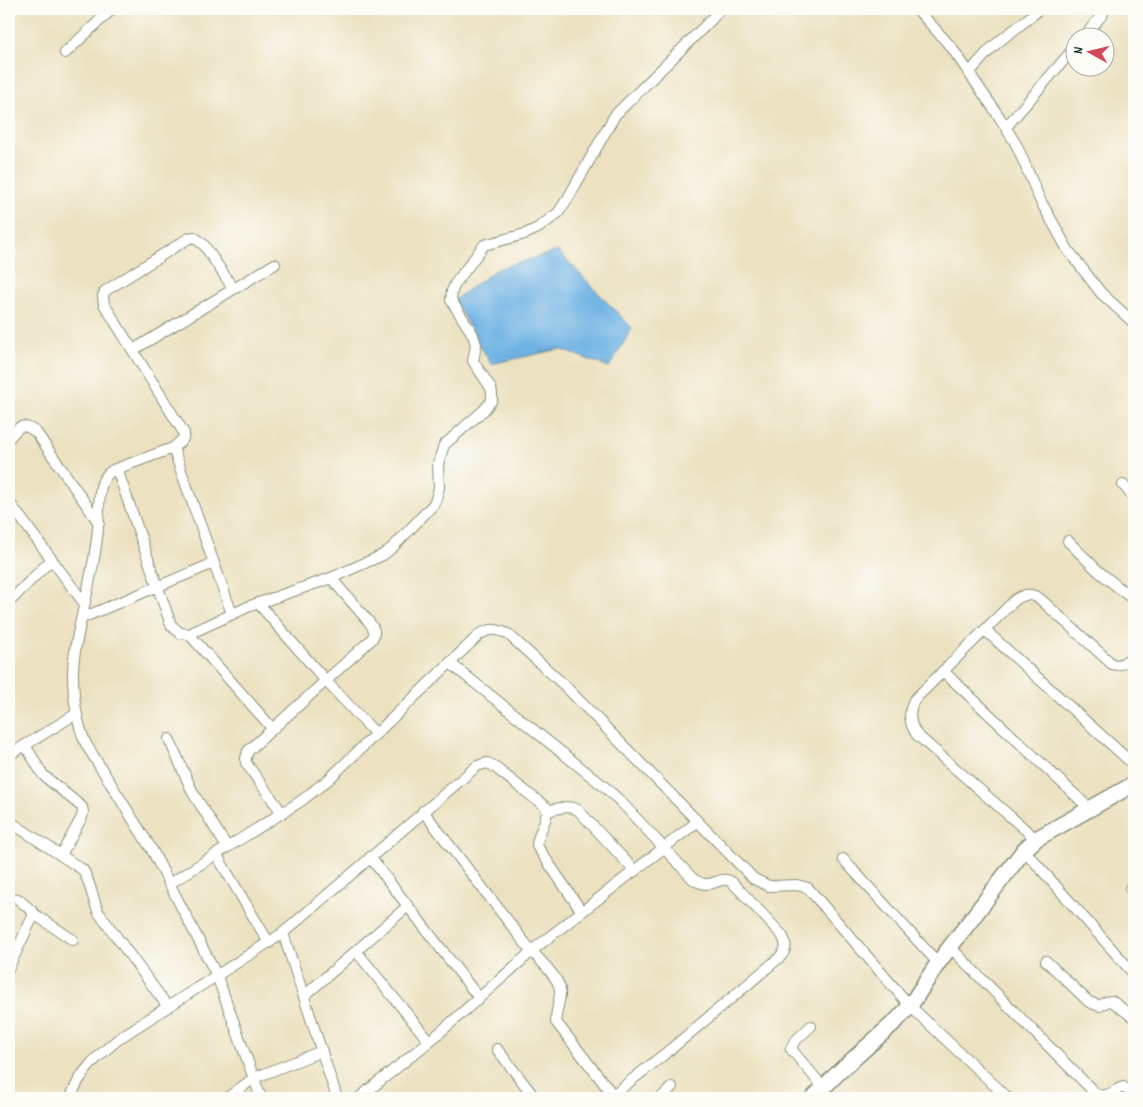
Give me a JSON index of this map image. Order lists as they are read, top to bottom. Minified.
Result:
{"north":"left"}
